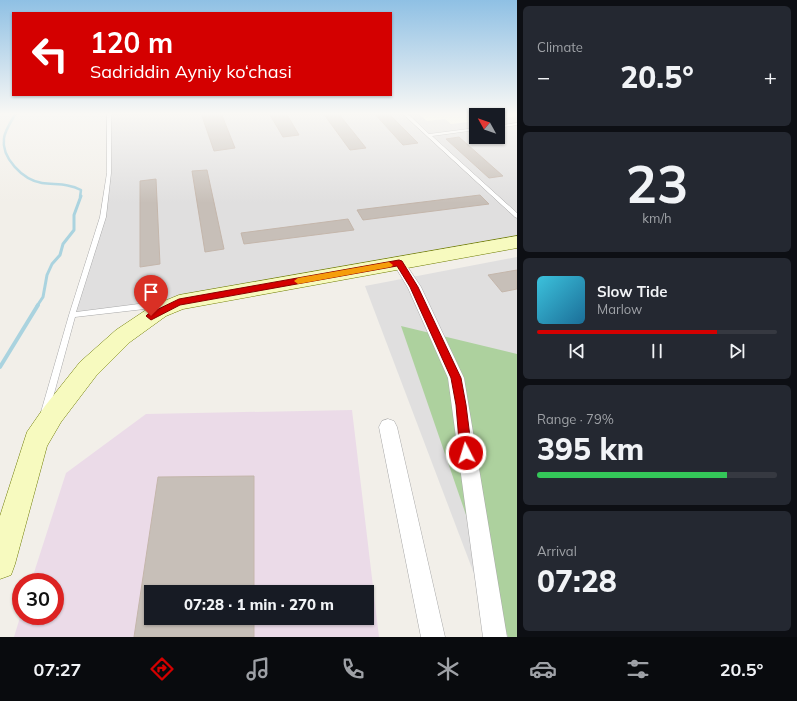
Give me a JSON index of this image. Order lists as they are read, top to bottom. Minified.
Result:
{"north":"top left","page":{"tile":["Climate",["23","km/h"],["Range · 79%","395 km"],["Arrival","07:28"]],"turn":["120 m","Sadriddin Ayniy ko‘chasi"],"heat":["−","20.5°","+"],"song":["Slow Tide","Marlow"],"limit":"30","trip":"07:28 · 1 min · 270 m","tabs":["07:27","20.5°"]}}
